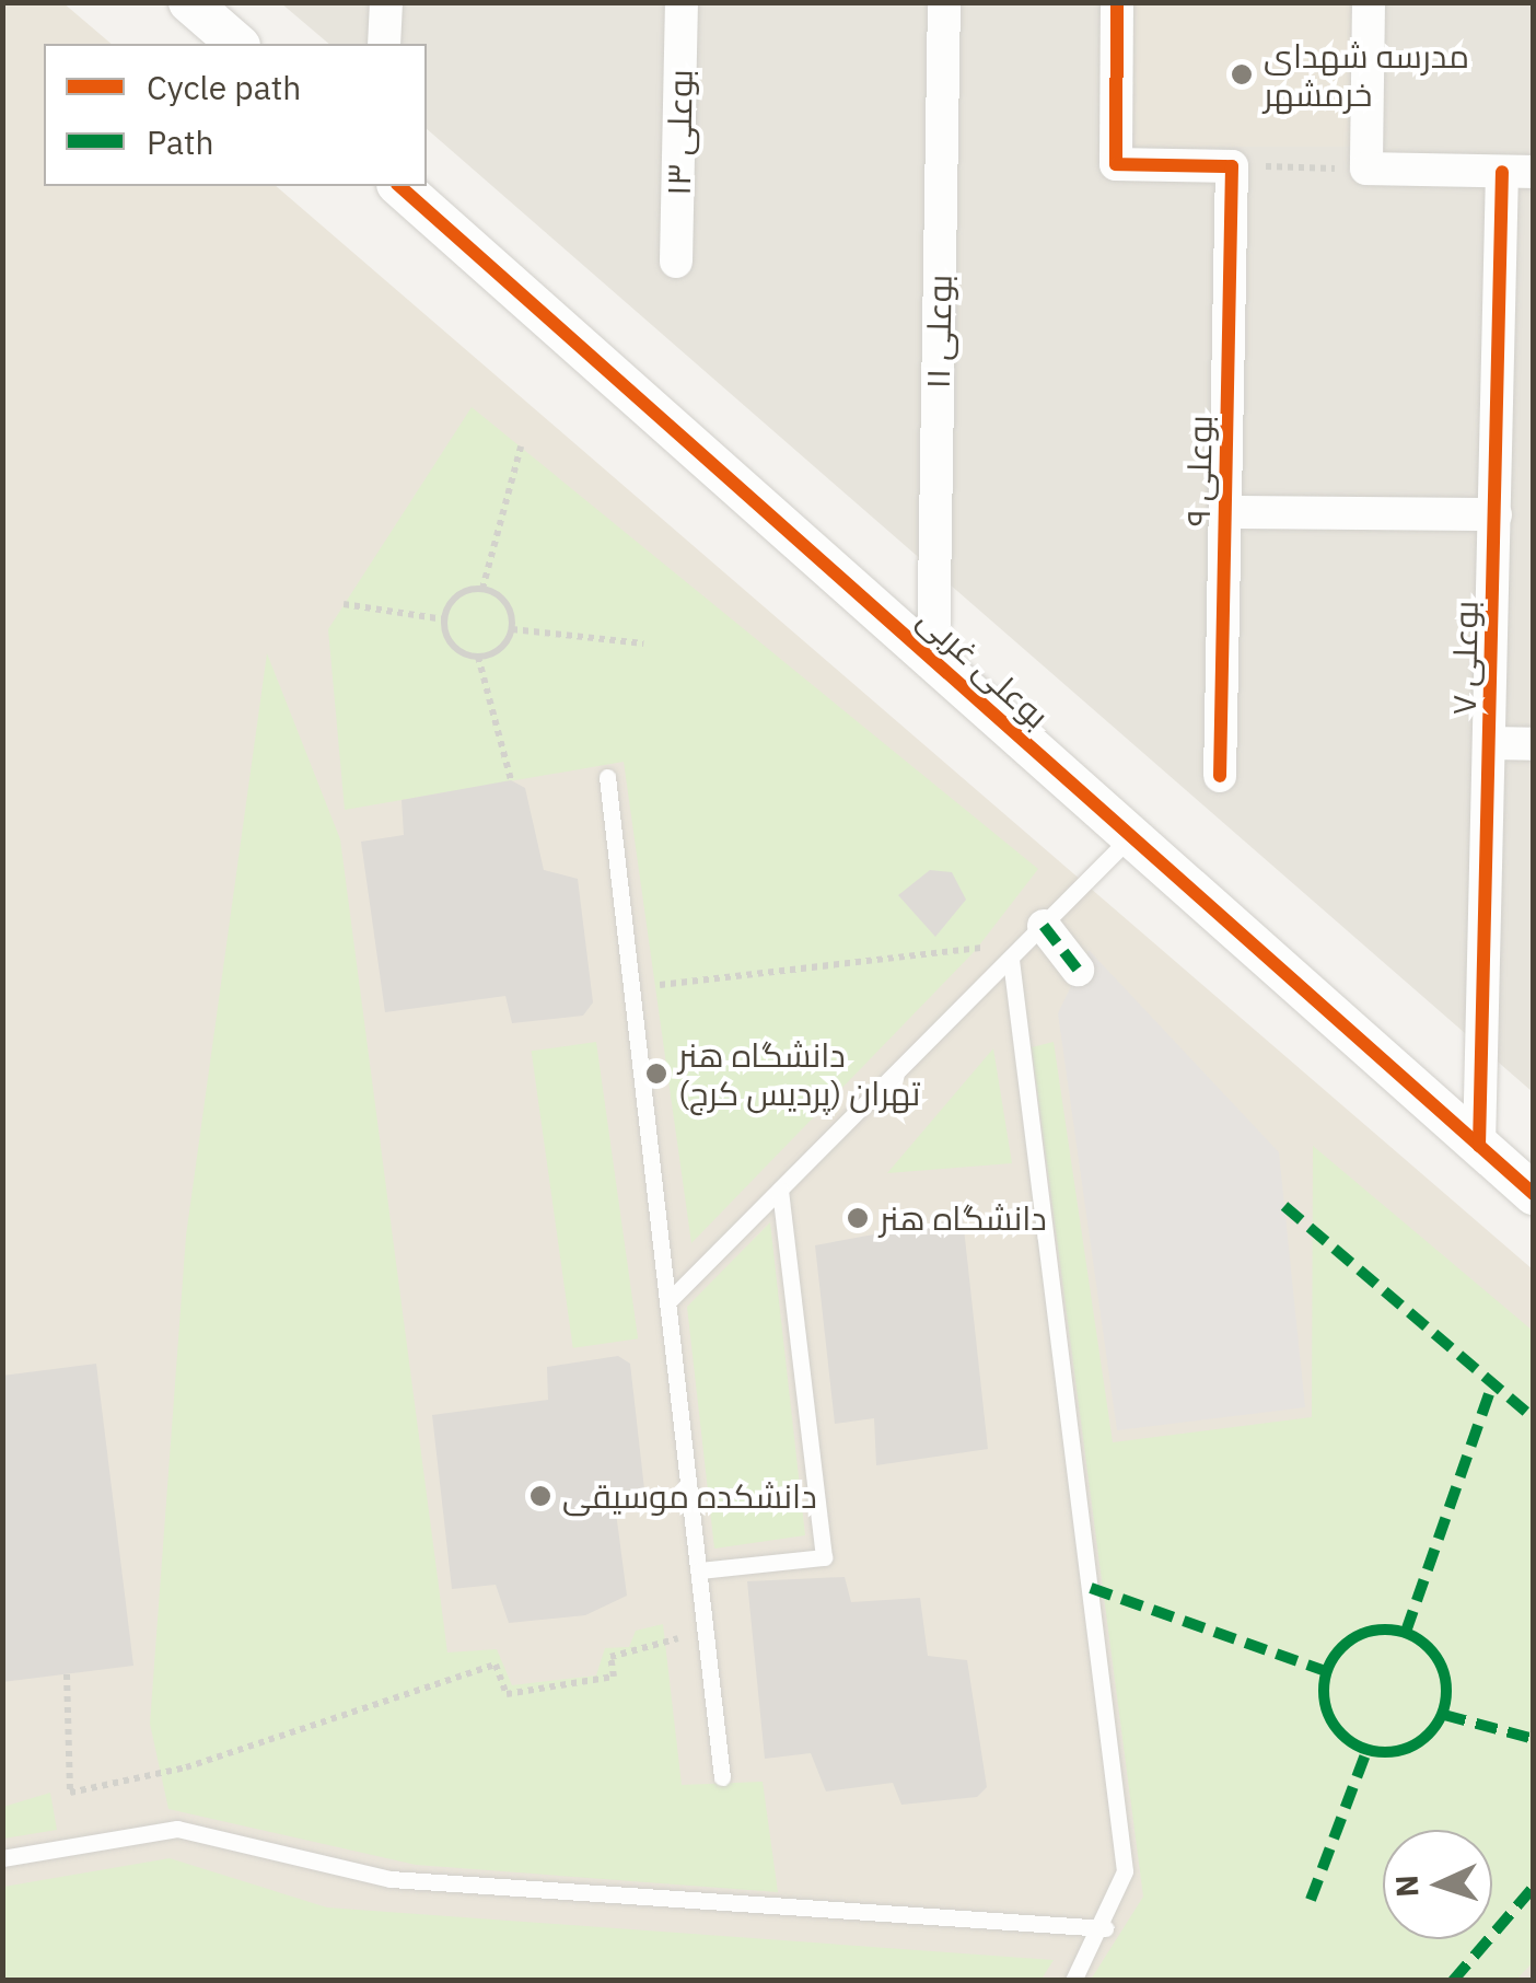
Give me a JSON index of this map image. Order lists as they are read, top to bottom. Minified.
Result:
{"streets":{"street":["بوعلی ۱۳","بوعلی ۱۱","بوعلی ۹","بوعلی ۷","بوعلی غربی"]},"crossings":[["بوعلی ۱۱","بوعلی غربی"],["بوعلی ۷","بوعلی غربی"]],"places":["مدرسه شهدای خرمشهر","دانشگاه هنر تهران (پردیس کرج)","دانشگاه هنر","دانشکده موسیقی"],"legend":["Cycle path","Path"],"north":"left"}
